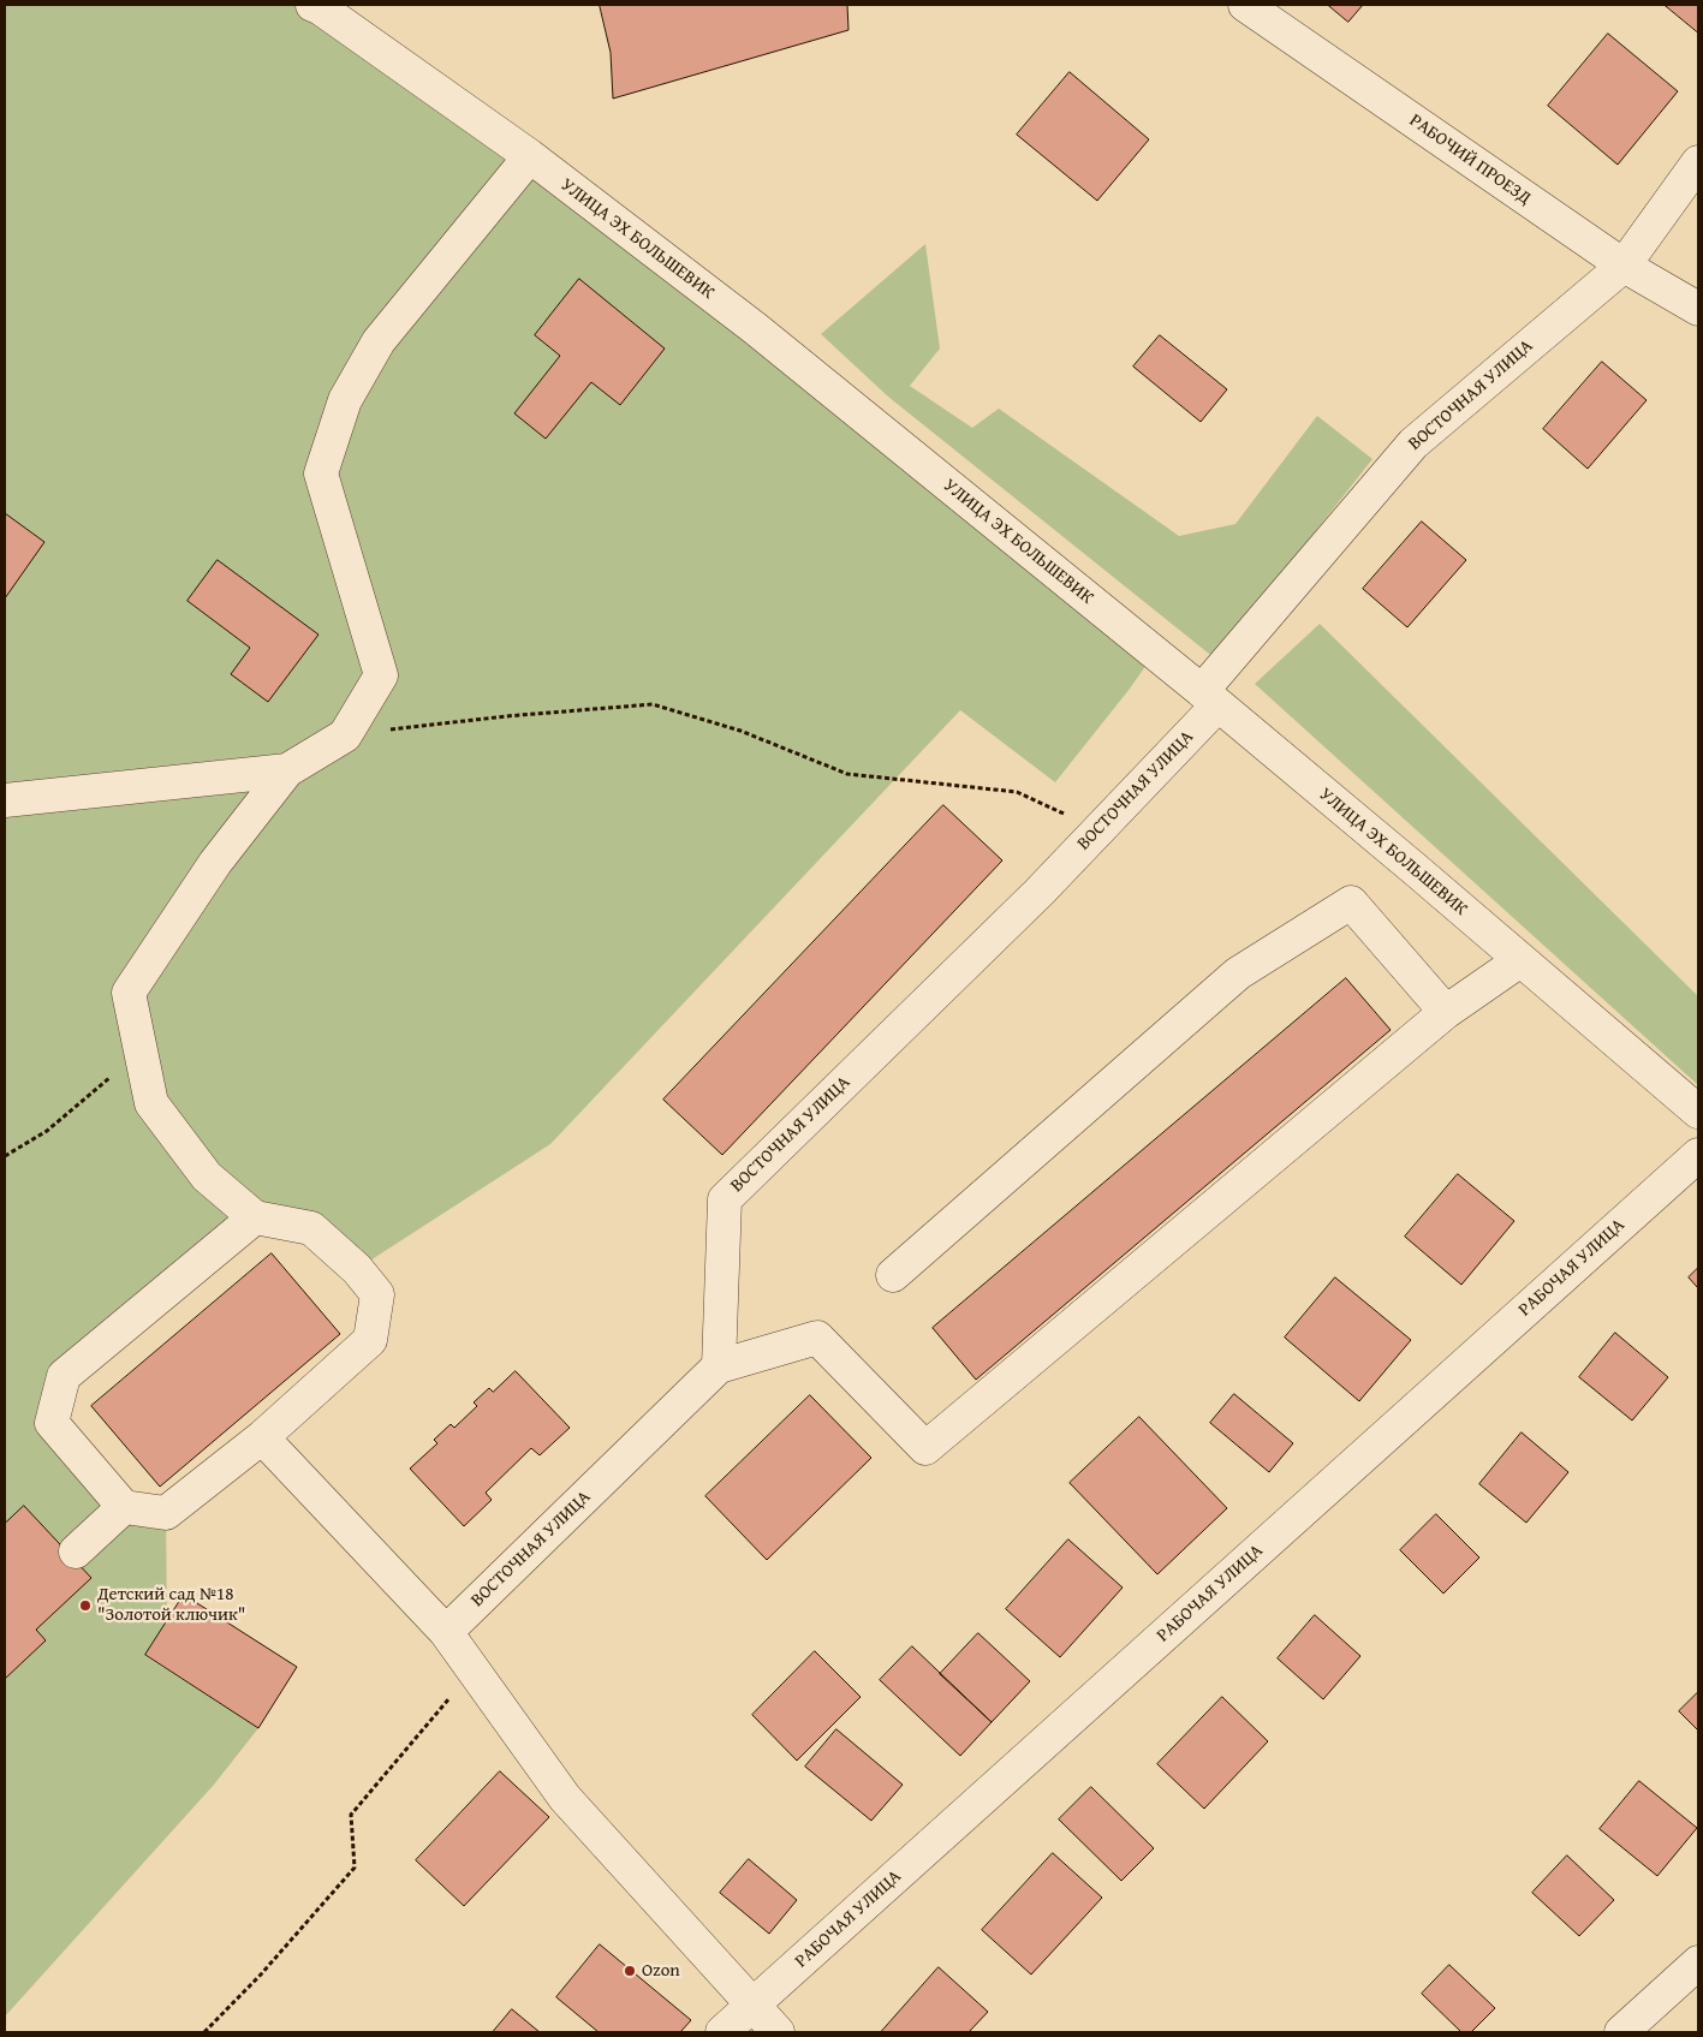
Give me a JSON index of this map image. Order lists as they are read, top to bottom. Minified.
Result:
{"streets":{"street":["РАБОЧИЙ ПРОЕЗД","УЛИЦА ЭХ БОЛЬШЕВИК","ВОСТОЧНАЯ УЛИЦА","РАБОЧАЯ УЛИЦА"]},"crossings":[["РАБОЧИЙ ПРОЕЗД","ВОСТОЧНАЯ УЛИЦА"],["УЛИЦА ЭХ БОЛЬШЕВИК","ВОСТОЧНАЯ УЛИЦА"]],"places":["Детский сад №18 \"Золотой ключик\"","Ozon"]}
